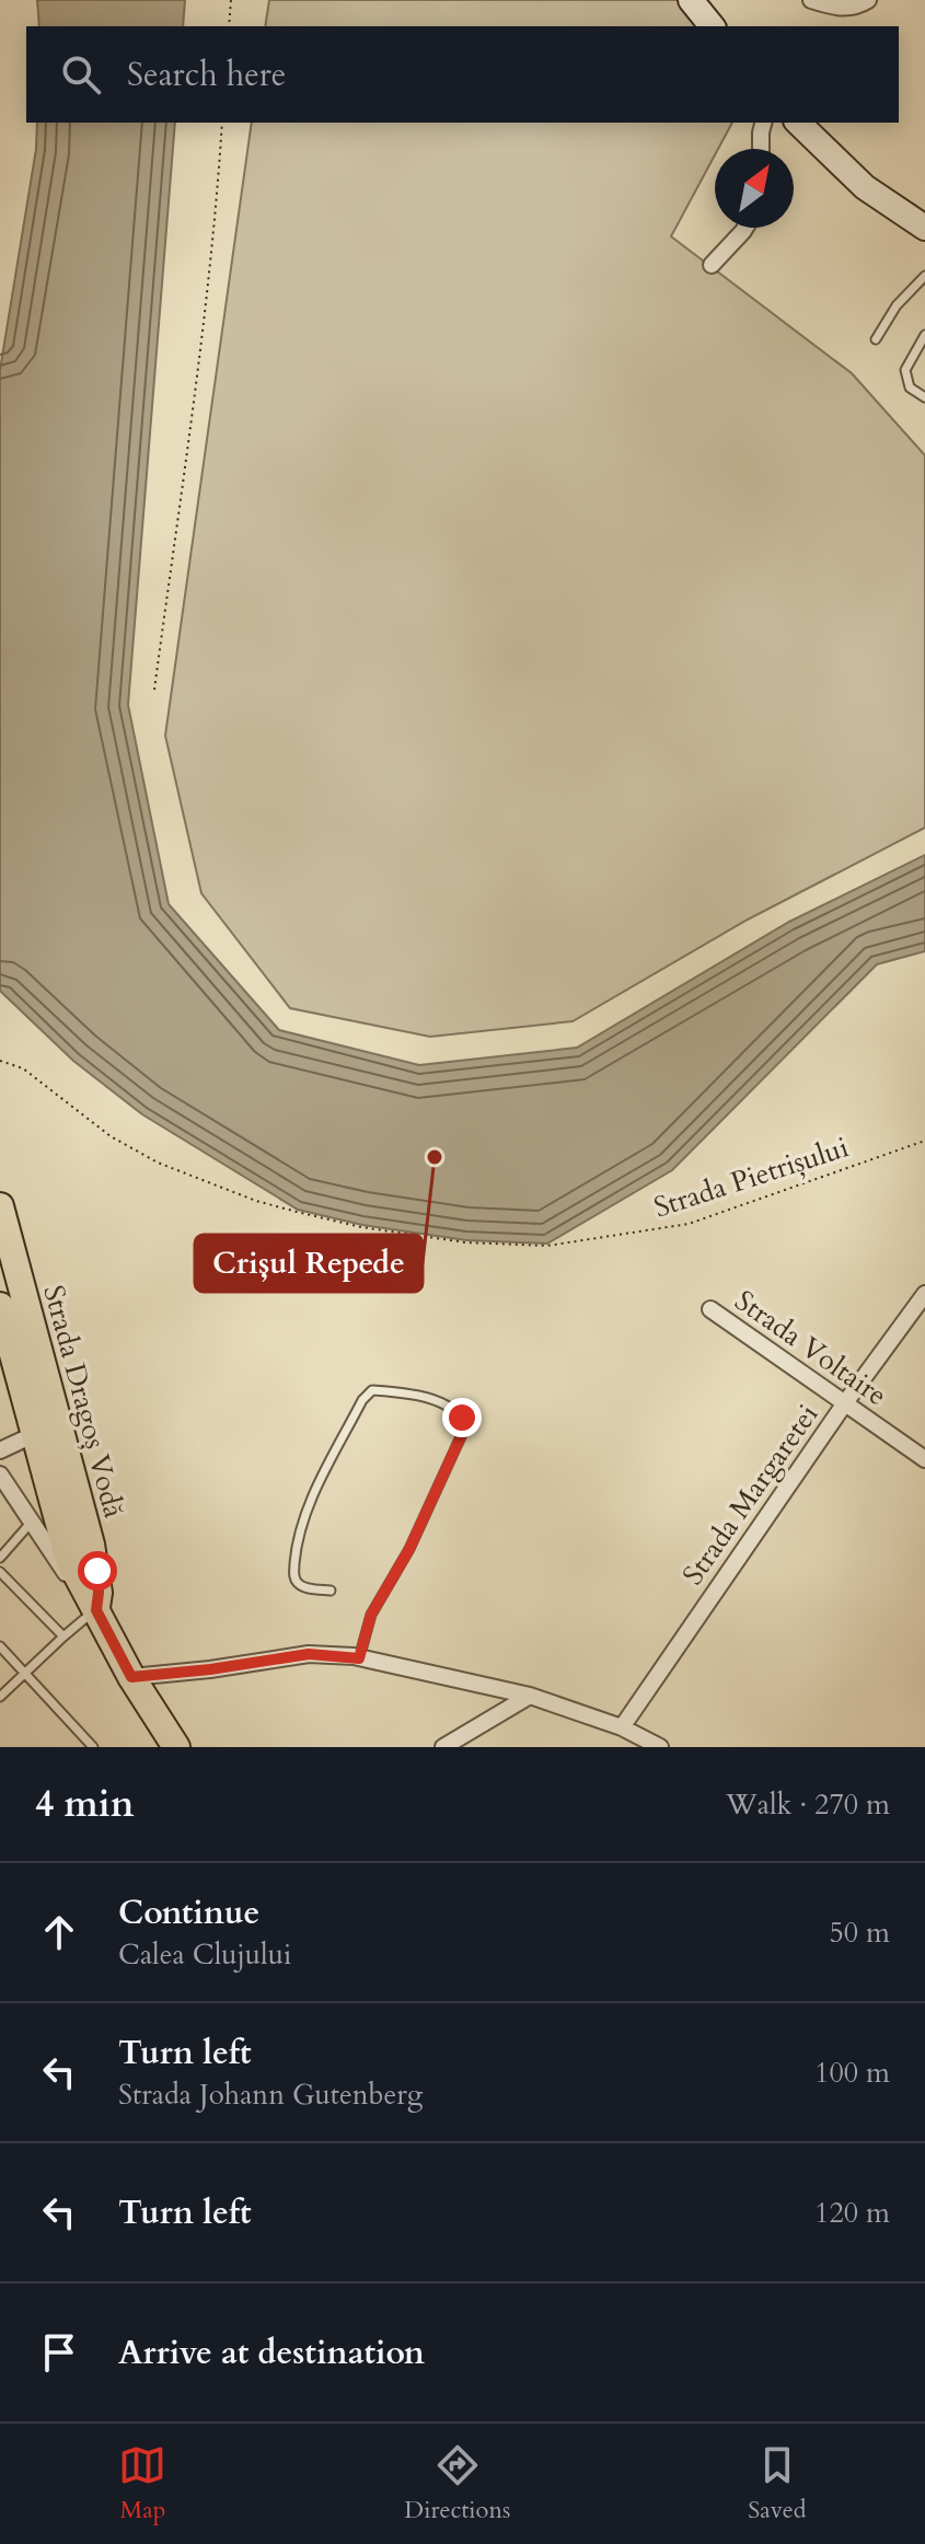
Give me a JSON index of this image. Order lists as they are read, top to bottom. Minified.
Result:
{"streets":{"main road":["Strada Dragoș Vodă"],"street":["Strada Voltaire","Strada Margaretei"],"path":["Strada Pietrișului"]},"crossings":[["Strada Voltaire","Strada Margaretei"]],"places":["Crișul Repede"],"north":"top right","page":{"search":"Search here","heading":["4 min","Walk · 270 m"],"list":[["Continue","Calea Clujului","50 m"],["Turn left","Strada Johann Gutenberg","100 m"],["Turn left","120 m"],"Arrive at destination"],"nav":["Map","Directions","Saved"]}}
